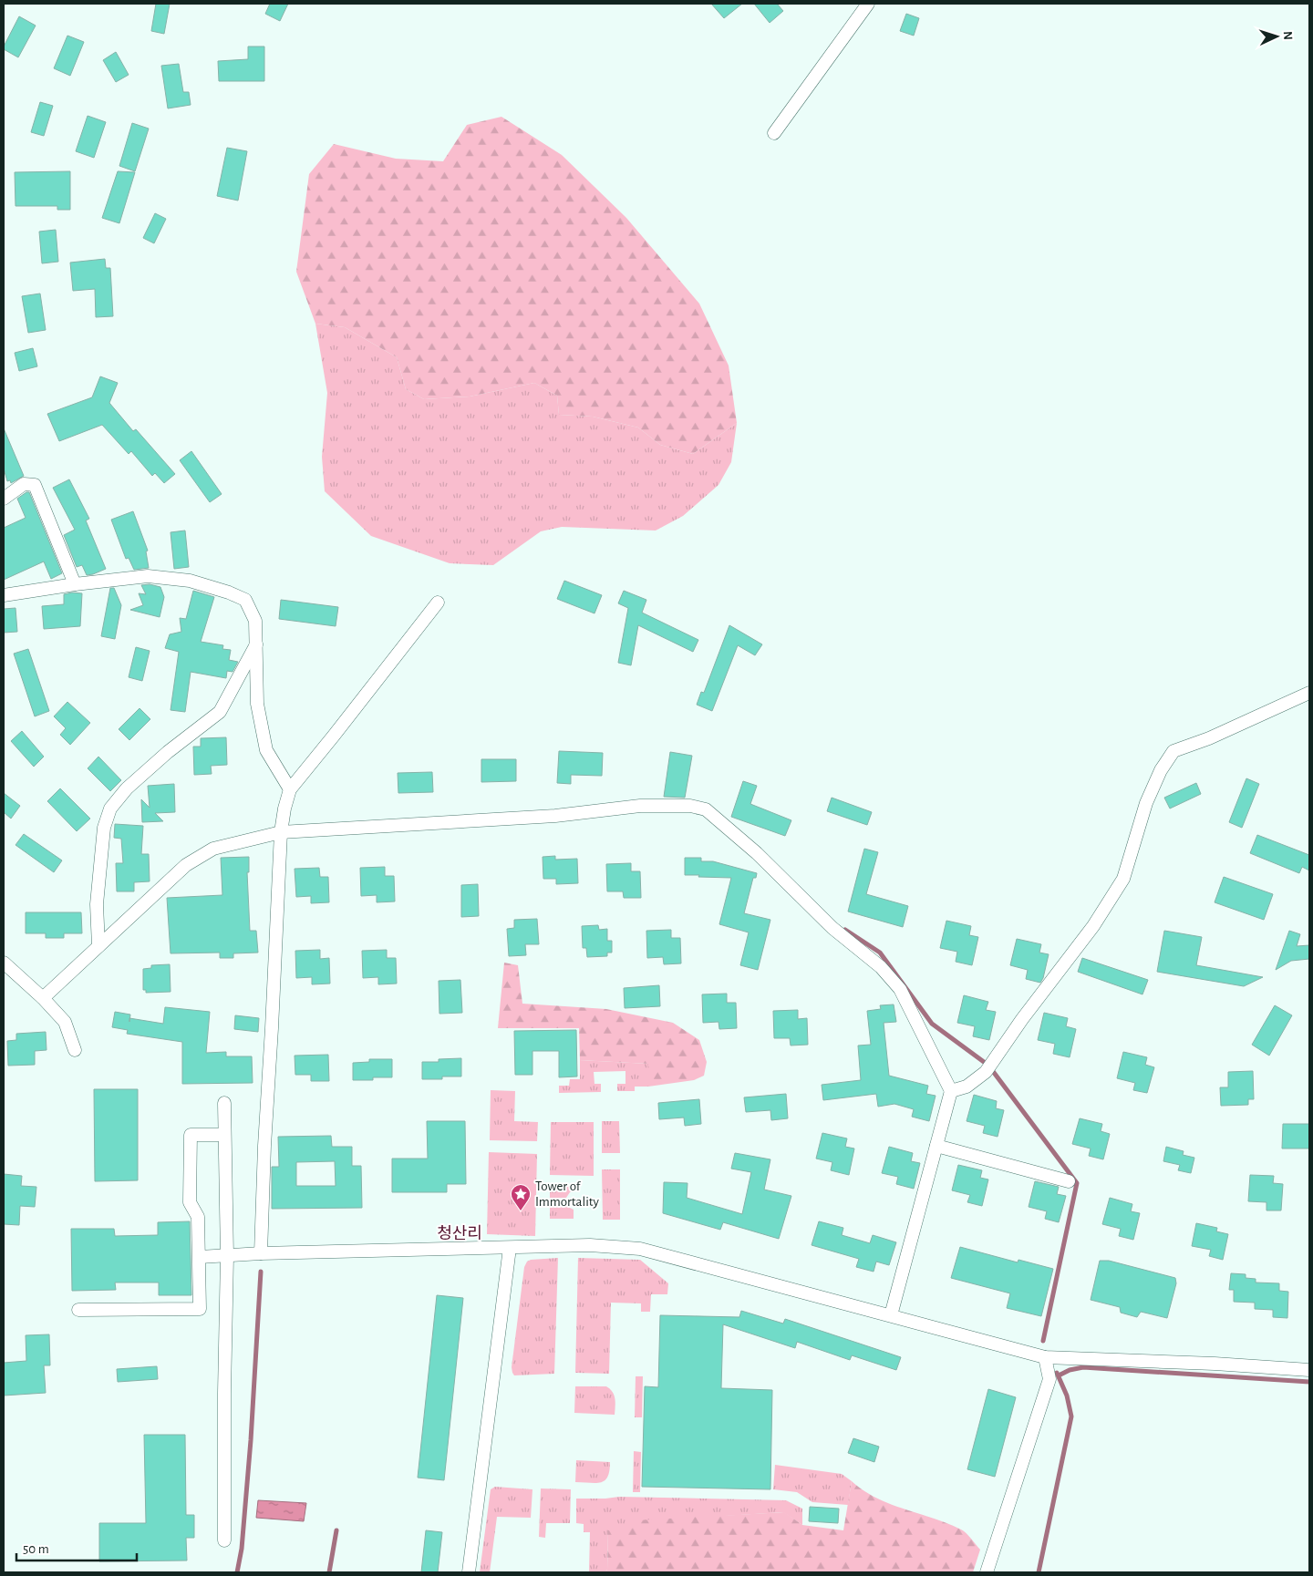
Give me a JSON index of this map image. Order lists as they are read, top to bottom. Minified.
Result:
{"districts":["청산리"],"places":{"place":["Tower of Immortality"]},"scale_bar":"50 m","north":"right"}
